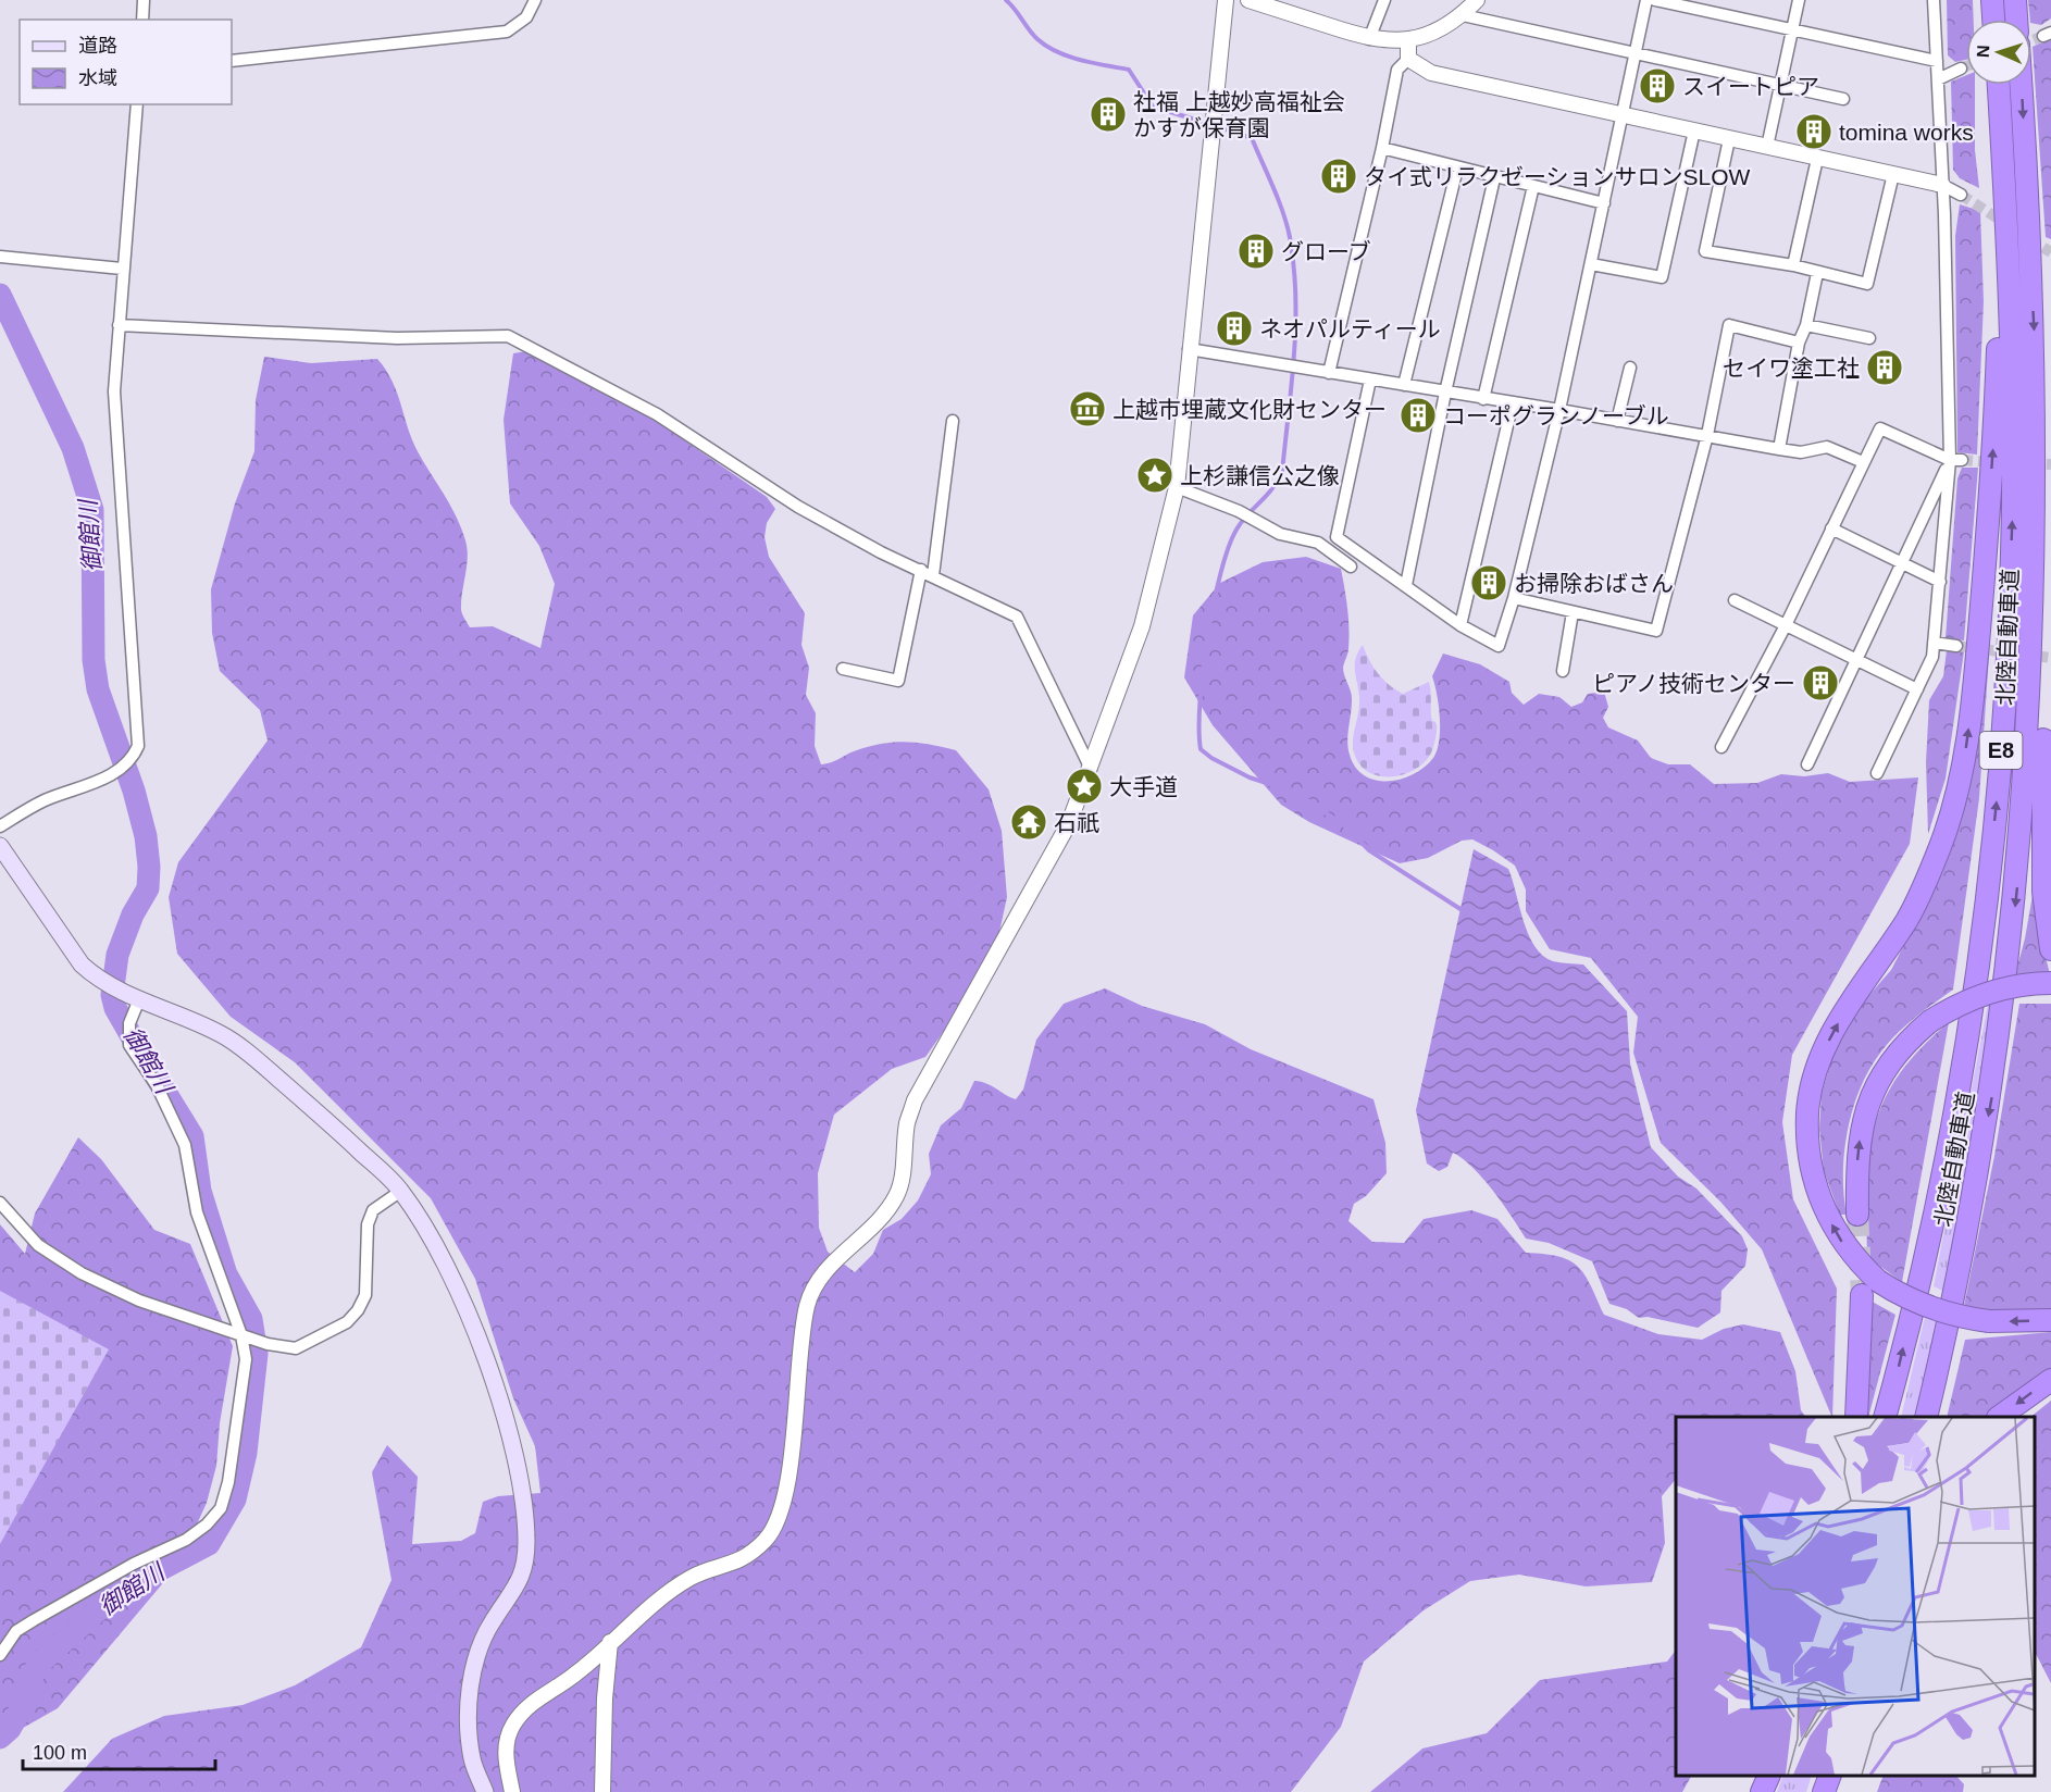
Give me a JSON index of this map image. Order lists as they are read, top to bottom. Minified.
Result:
{"streets":{"highway":["北陸自動車道","E8"]},"water":["御館川"],"places":{"building":["スイートピア","社福 上越妙高福祉会 かすが保育園","tomina works","タイ式リラクゼーションサロンSLOW","グローブ","ネオパルティール","セイワ塗工社","コーポグランノーブル","お掃除おばさん","ピアノ技術センター"],"museum":["上越市埋蔵文化財センター"],"place":["上杉謙信公之像","大手道"],"temple":["石祇"]},"legend":["道路","水域"],"scale_bar":"100 m","north":"left"}
